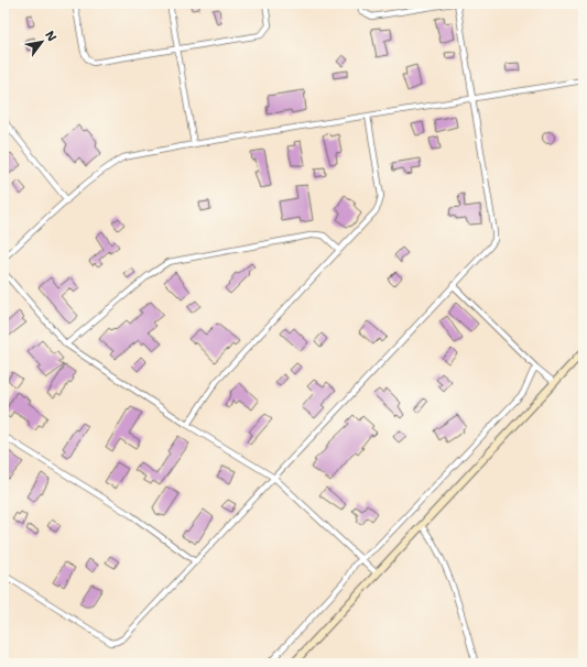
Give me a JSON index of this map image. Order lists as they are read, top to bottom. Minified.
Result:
{"north":"top right"}
